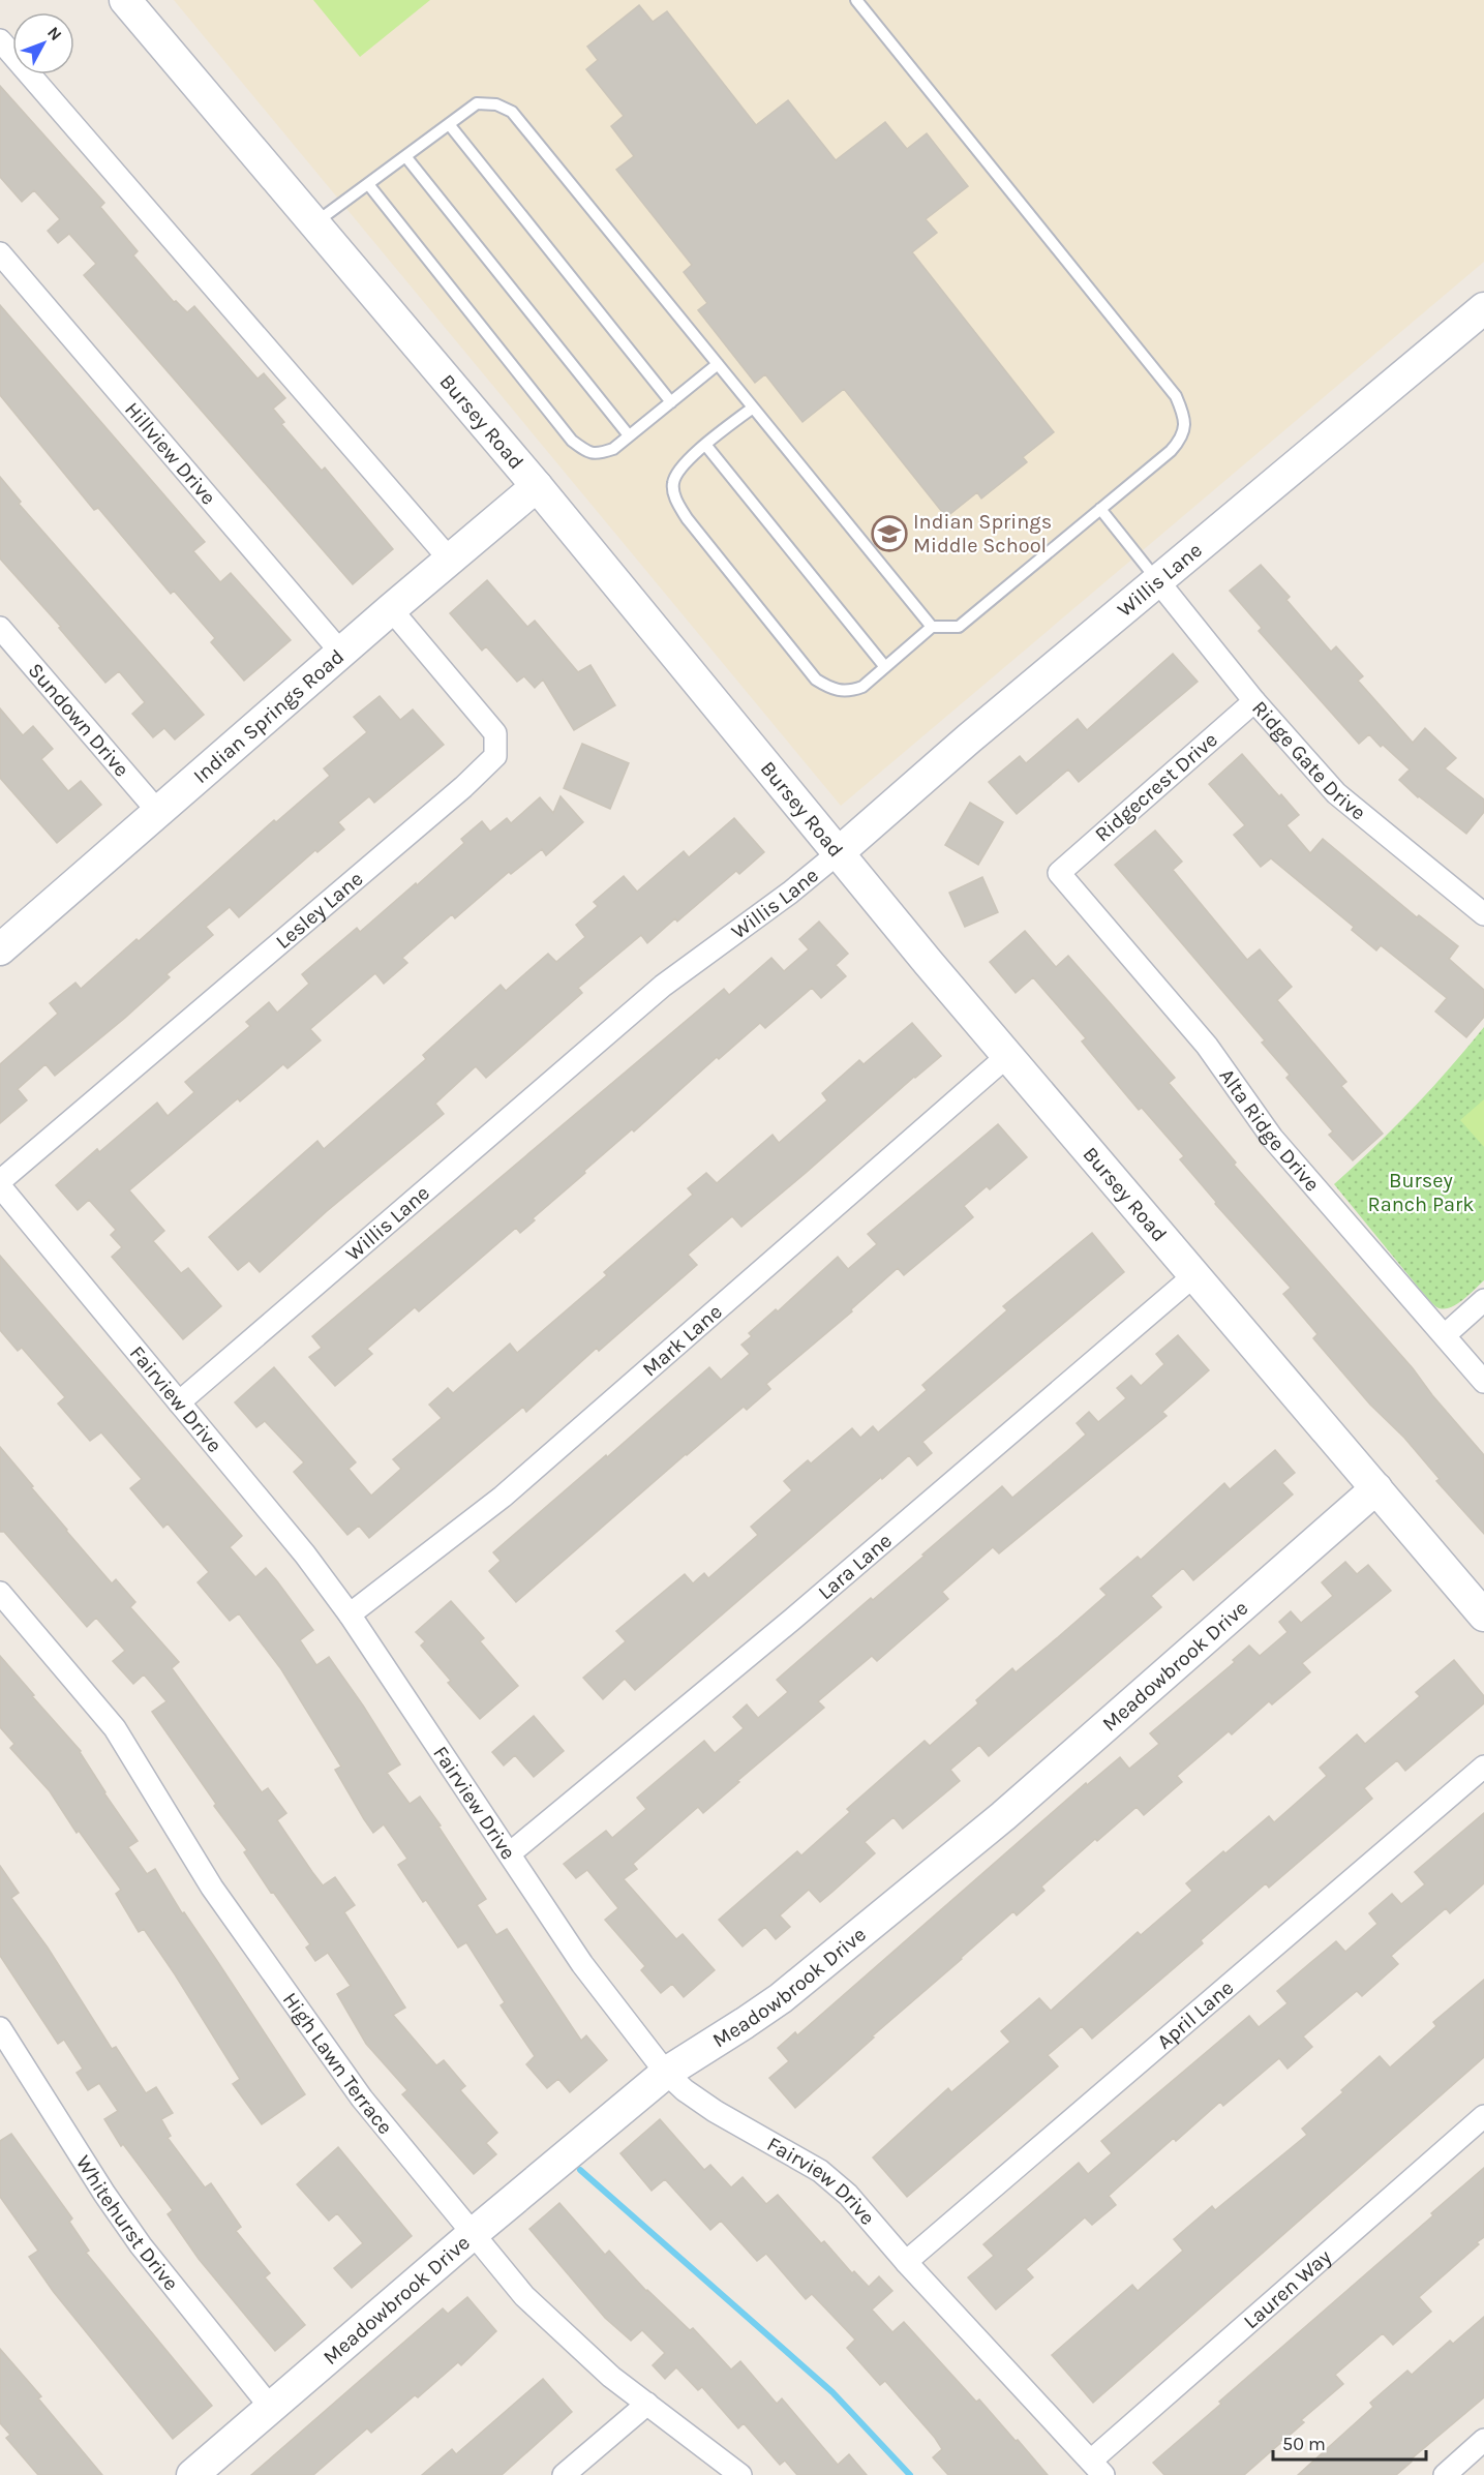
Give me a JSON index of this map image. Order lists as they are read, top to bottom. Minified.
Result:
{"streets":{"street":["Bursey Road","Hillview Drive","Willis Lane","Indian Springs Road","Sundown Drive","Ridge Gate Drive","Ridgecrest Drive","Lesley Lane","Alta Ridge Drive","Mark Lane","Fairview Drive","Lara Lane","Meadowbrook Drive","April Lane","High Lawn Terrace","Whitehurst Drive","Lauren Way"]},"crossings":[["Bursey Road","Willis Lane"],["Bursey Road","Indian Springs Road"],["Bursey Road","Mark Lane"],["Bursey Road","Lara Lane"],["Bursey Road","Meadowbrook Drive"],["Hillview Drive","Indian Springs Road"],["Willis Lane","Ridge Gate Drive"],["Willis Lane","Fairview Drive"],["Indian Springs Road","Sundown Drive"],["Indian Springs Road","Lesley Lane"],["Ridge Gate Drive","Ridgecrest Drive"],["Ridgecrest Drive","Alta Ridge Drive"],["Mark Lane","Fairview Drive"],["Fairview Drive","Lara Lane"],["Fairview Drive","Meadowbrook Drive"],["Fairview Drive","April Lane"],["Fairview Drive","Lauren Way"],["Meadowbrook Drive","High Lawn Terrace"],["Meadowbrook Drive","Whitehurst Drive"]],"parks":["Bursey Ranch Park"],"places":{"school or university":["Indian Springs Middle School"]},"scale_bar":"50 m","north":"top right"}
